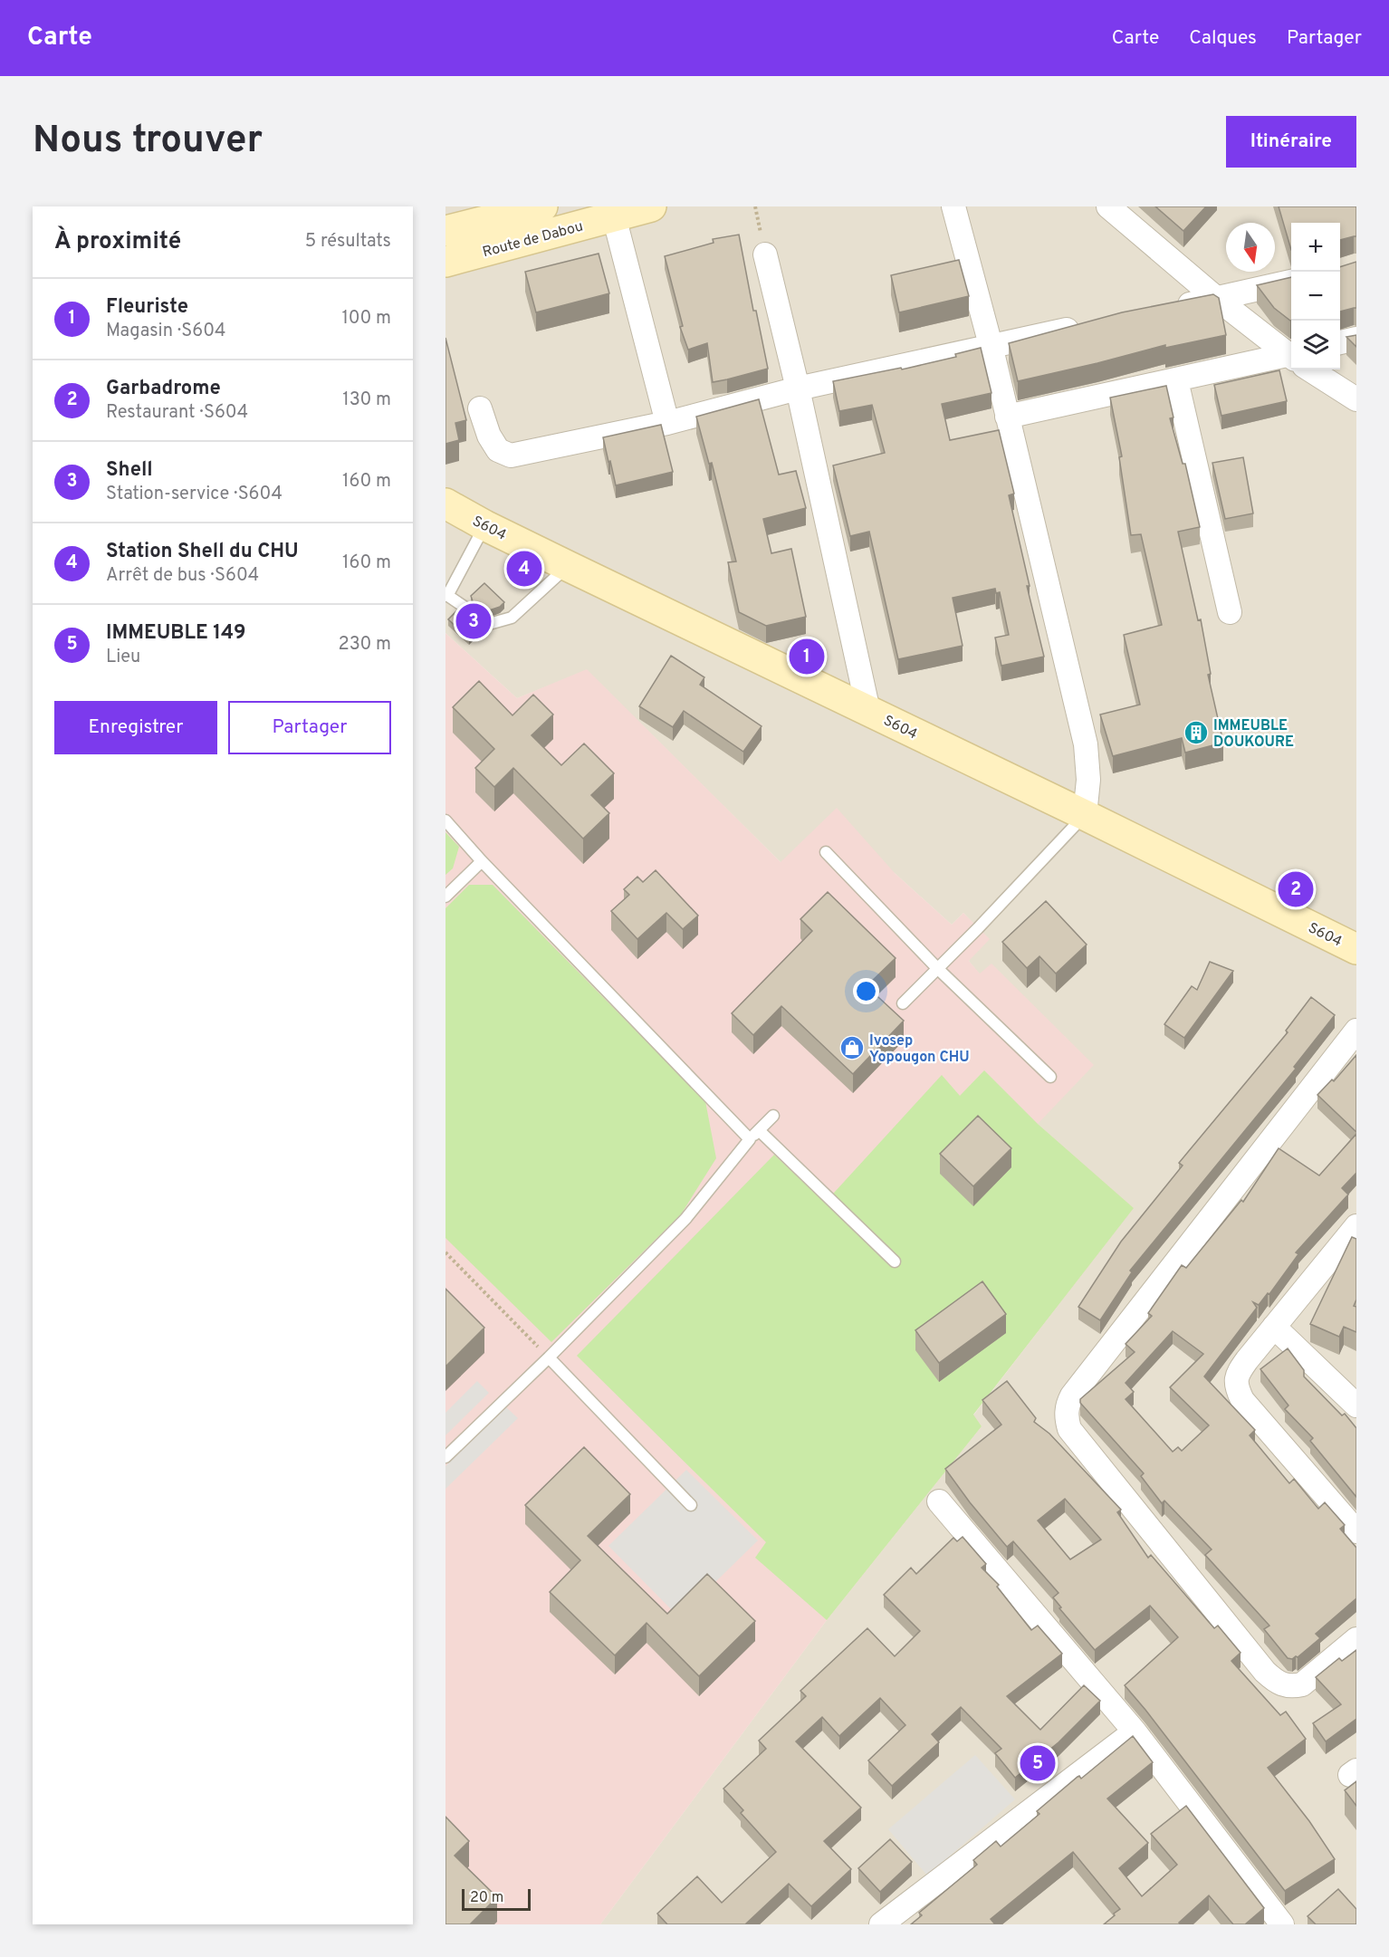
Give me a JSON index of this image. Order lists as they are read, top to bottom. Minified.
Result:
{"streets":{"street":["Route de Dabou","S604"]},"places":{"building":["IMMEUBLE DOUKOURE"],"shop":["Ivosep Yopougon CHU"]},"scale_bar":"20 m","north":"bottom","page":{"header":"Carte","nav":["Carte","Calques","Partager"],"buttons":["Itinéraire",["Enregistrer","Partager"]],"title":"Nous trouver","heading":["À proximité","5 résultats"],"map_buttons":["+","−"],"list":[{"mark":"1","name":"Fleuriste","note":"Magasin · S604","value":"100 m"},{"mark":"2","name":"Garbadrome","note":"Restaurant · S604","value":"130 m"},{"mark":"3","name":"Shell","note":"Station-service · S604","value":"160 m"},{"mark":"4","name":"Station Shell du CHU","note":"Arrêt de bus · S604","value":"160 m"},{"mark":"5","name":"IMMEUBLE 149","note":"Lieu","value":"230 m"}],"pins":["4","3","1","2","5"],"scale":"20 m"}}
